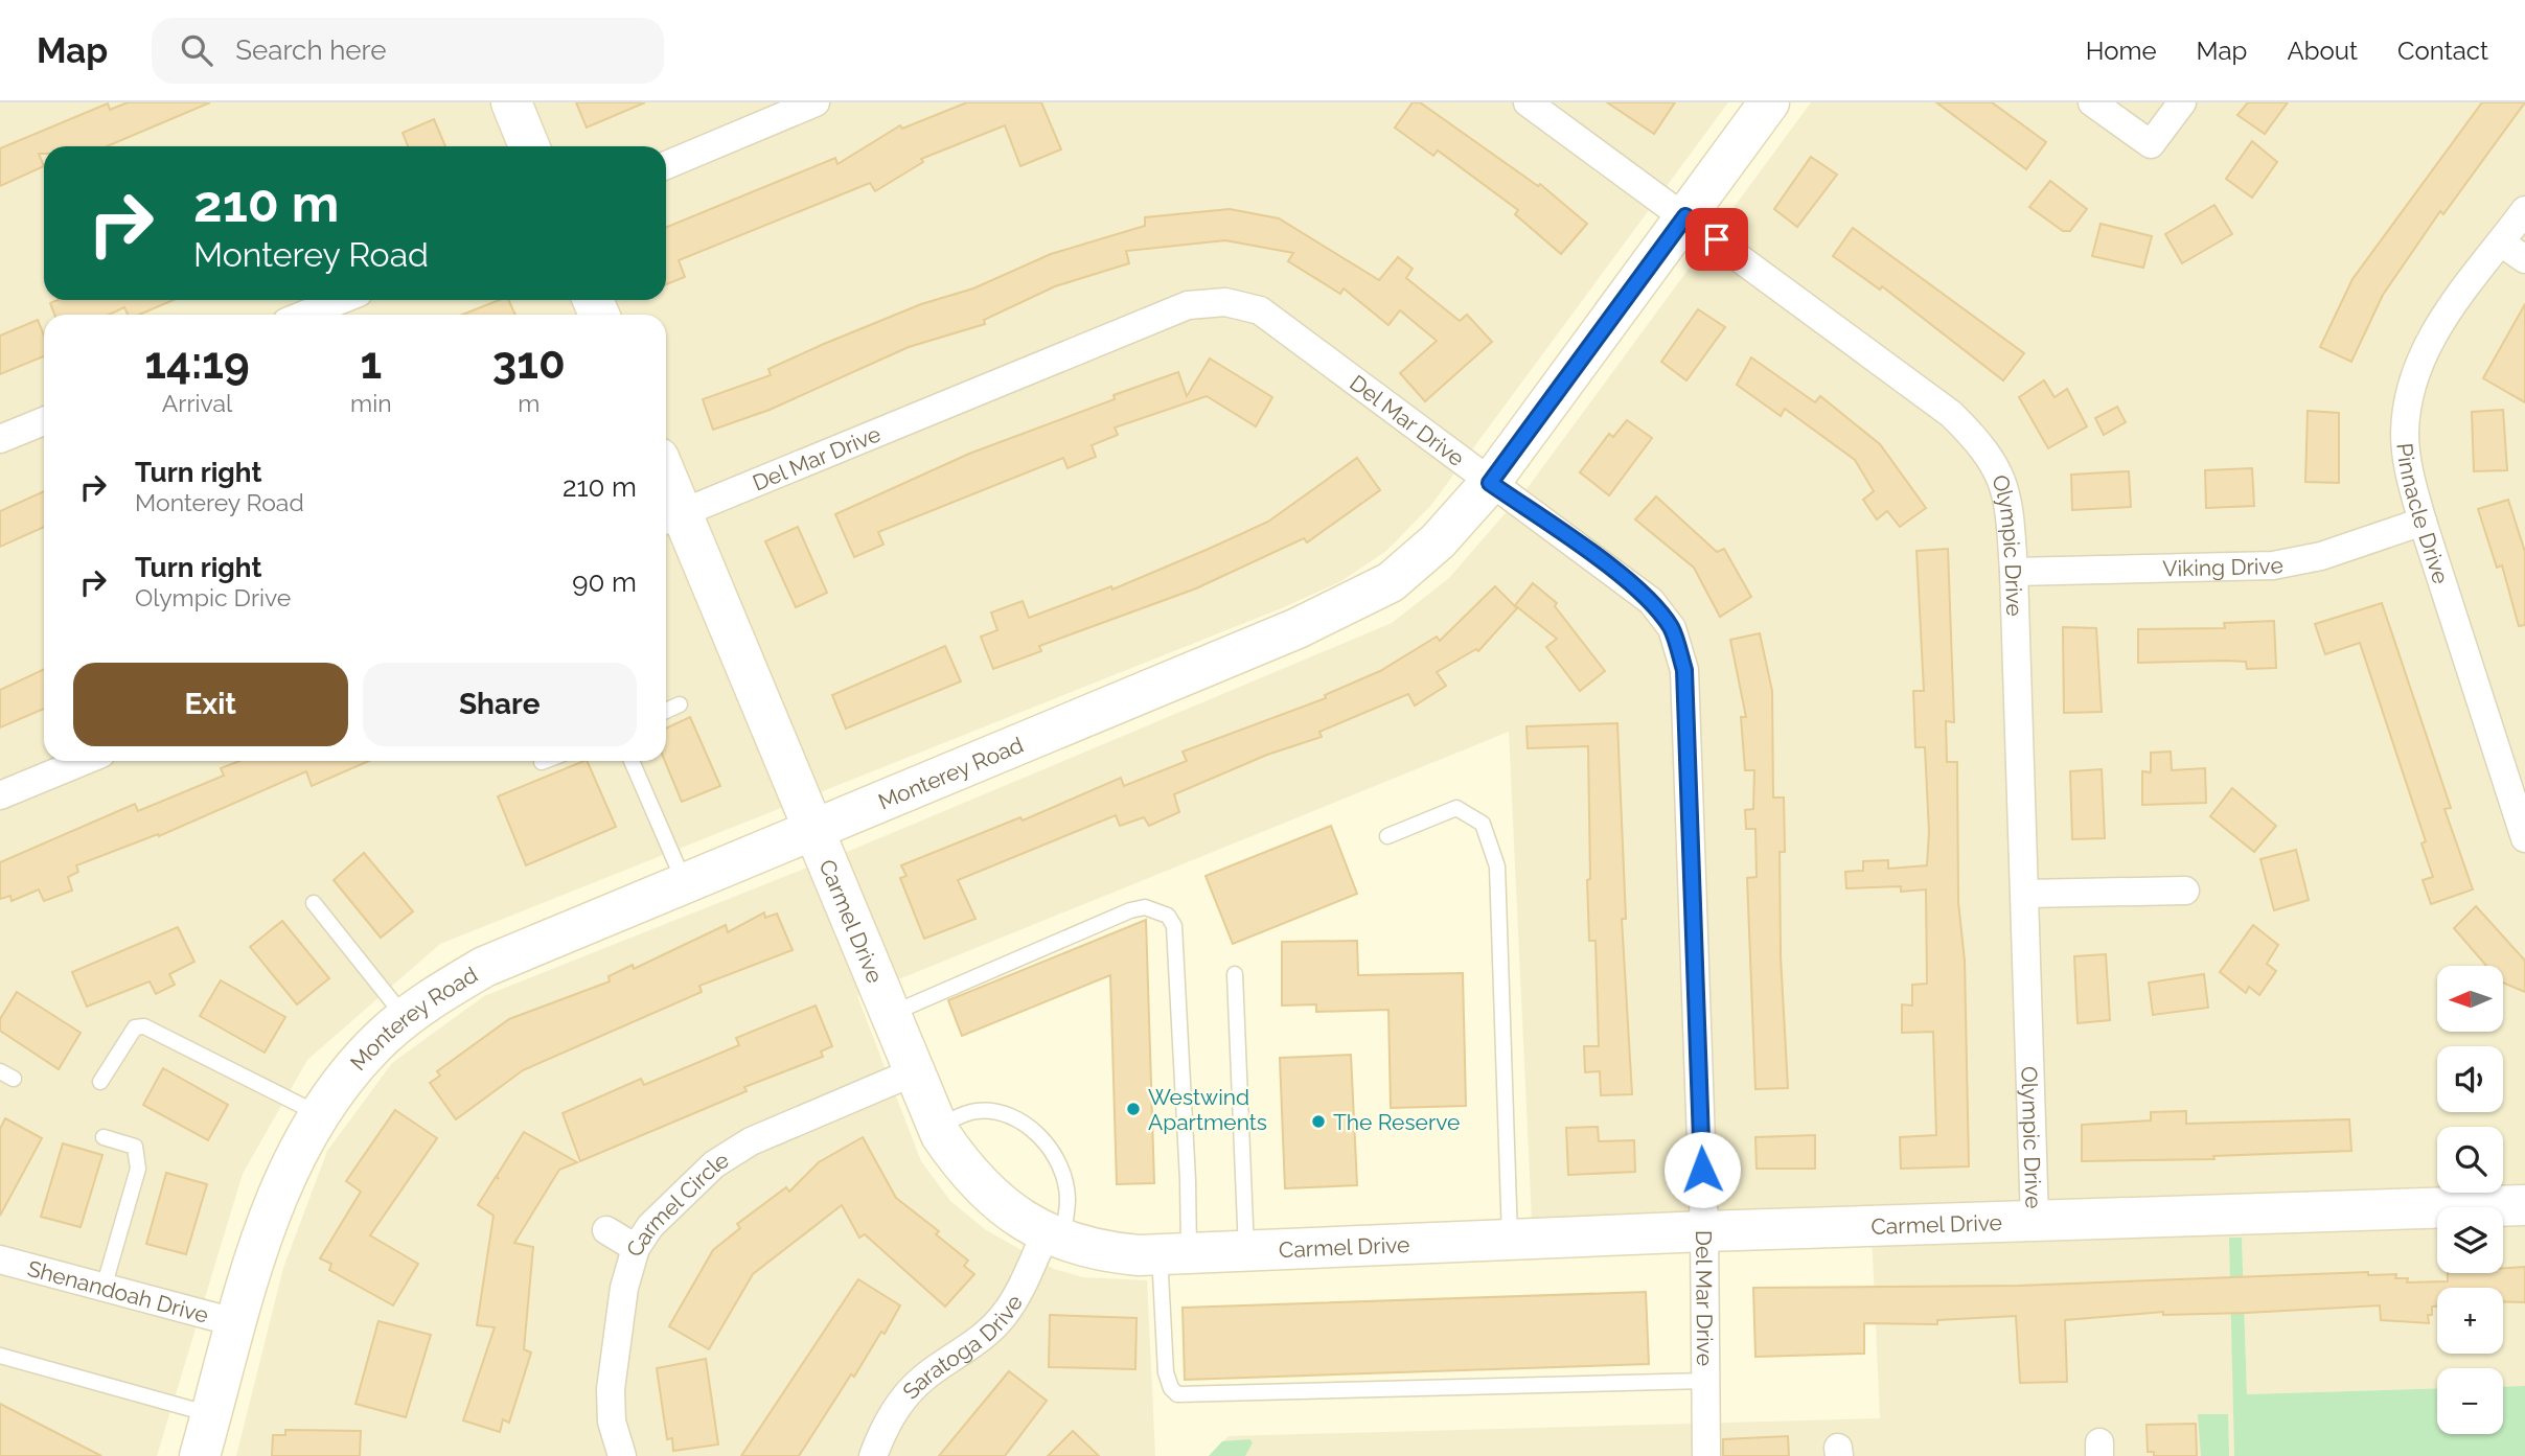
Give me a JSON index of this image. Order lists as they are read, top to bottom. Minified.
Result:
{"streets":{"street":["Del Mar Drive","Pinnacle Drive","Olympic Drive","Viking Drive","Monterey Road","Carmel Drive","Carmel Circle","Shenandoah Drive","Saratoga Drive"]},"crossings":[["Del Mar Drive","Monterey Road"],["Del Mar Drive","Carmel Drive"],["Pinnacle Drive","Viking Drive"],["Olympic Drive","Viking Drive"],["Olympic Drive","Monterey Road"],["Olympic Drive","Carmel Drive"],["Monterey Road","Carmel Drive"],["Monterey Road","Shenandoah Drive"],["Carmel Drive","Carmel Circle"],["Carmel Drive","Saratoga Drive"]],"places":["Westwind Apartments","The Reserve"],"north":"left","page":{"header":"Map","search":"Search here","nav":["Home","Map","About","Contact"],"turn":["210 m","Monterey Road"],"eta":["14:19","Arrival","1","min","310","m"],"list":[{"name":"Turn right","note":"Monterey Road","value":"210 m"},{"name":"Turn right","note":"Olympic Drive","value":"90 m"}],"buttons":["Exit","Share"],"map_buttons":["+","−"]}}
